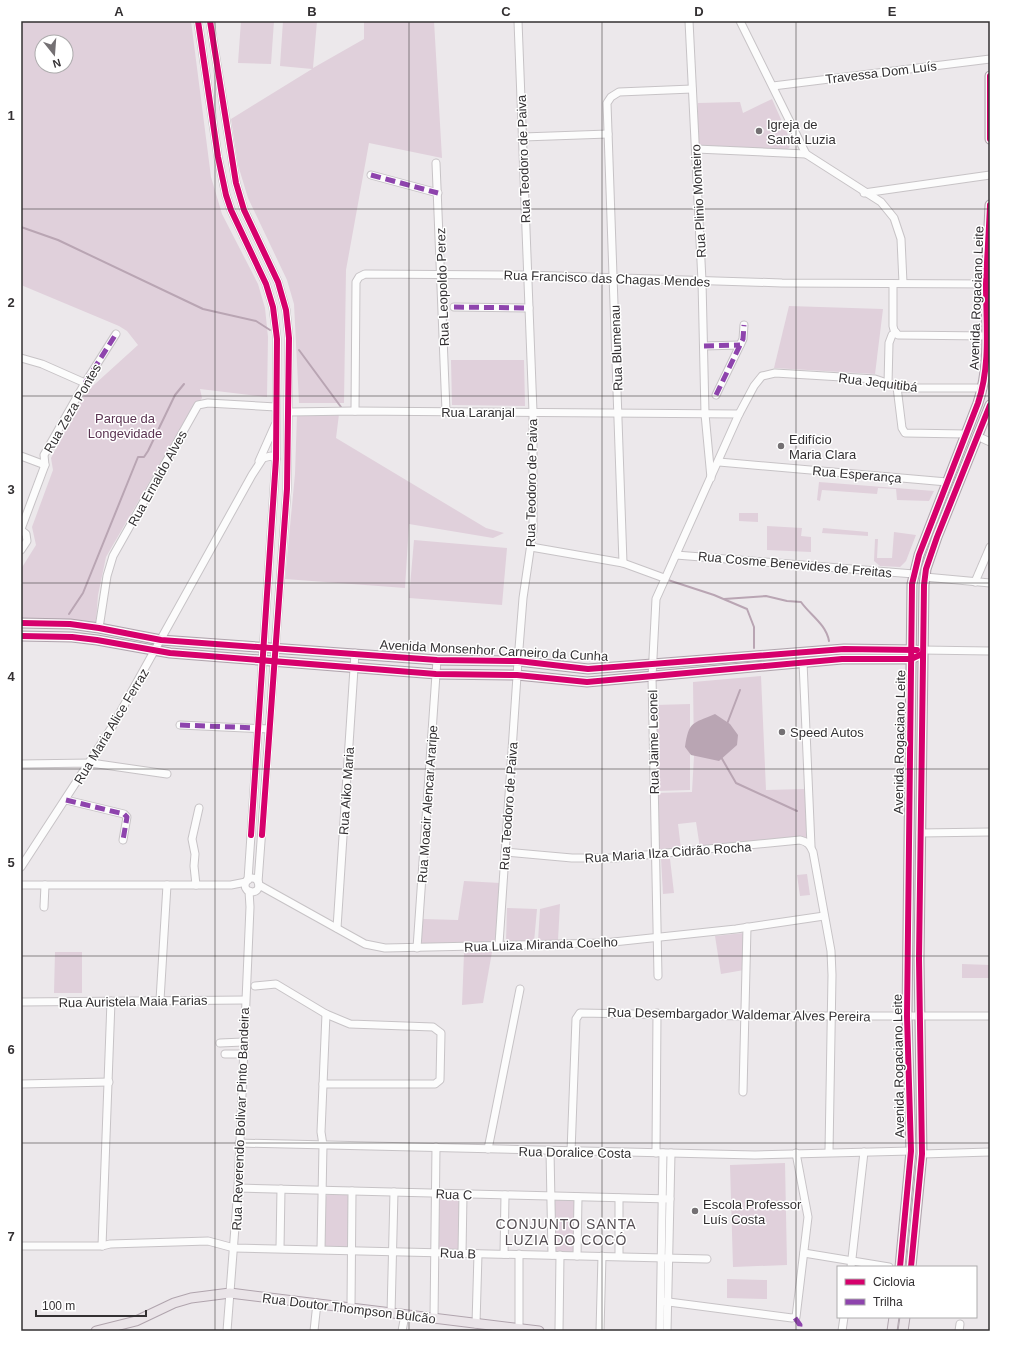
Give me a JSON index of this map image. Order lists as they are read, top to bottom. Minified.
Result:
{"streets":{"main road":["Avenida Rogaciano Leite","Avenida Monsenhor Carneiro da Cunha","Rua Doutor Thompson Bulcão"],"street":["Travessa Dom Luís","Rua Teodoro de Paiva","Rua Plinio Monteiro","Rua Francisco das Chagas Mendes","Rua Leopoldo Perez","Rua Blumenau","Rua Jequitibá","Rua Zeza Pontes","Rua Laranjal","Rua Esperança","Rua Ernaldo Alves","Rua Cosme Benevides de Freitas","Rua Maria Alice Ferraz","Rua Jaime Leonel","Rua Aiko Maria","Rua Moacir Alencar Araripe","Rua Maria Ilza Cidrão Rocha","Rua Luiza Miranda Coelho","Rua Auristela Maia Farias","Rua Desembargador Waldemar Alves Pereira","Rua Reverendo Bolivar Pinto Bandeira","Rua Doralice Costa","Rua C","Rua B"]},"crossings":[["Rua Teodoro de Paiva","Rua Francisco das Chagas Mendes"],["Rua Teodoro de Paiva","Rua Laranjal"],["Rua Teodoro de Paiva","Avenida Monsenhor Carneiro da Cunha"],["Rua Teodoro de Paiva","Rua Maria Ilza Cidrão Rocha"],["Rua Teodoro de Paiva","Rua Luiza Miranda Coelho"],["Rua Plinio Monteiro","Rua Francisco das Chagas Mendes"],["Rua Plinio Monteiro","Rua Blumenau"],["Rua Plinio Monteiro","Rua Laranjal"],["Rua Plinio Monteiro","Rua Jaime Leonel"],["Rua Francisco das Chagas Mendes","Rua Leopoldo Perez"],["Rua Francisco das Chagas Mendes","Avenida Rogaciano Leite"],["Rua Francisco das Chagas Mendes","Rua Blumenau"],["Rua Francisco das Chagas Mendes","Rua Laranjal"],["Rua Leopoldo Perez","Rua Laranjal"],["Avenida Rogaciano Leite","Rua Jequitibá"],["Avenida Rogaciano Leite","Rua Esperança"],["Avenida Rogaciano Leite","Rua Cosme Benevides de Freitas"],["Avenida Rogaciano Leite","Avenida Monsenhor Carneiro da Cunha"],["Avenida Rogaciano Leite","Rua Desembargador Waldemar Alves Pereira"],["Avenida Rogaciano Leite","Rua Doralice Costa"],["Rua Blumenau","Rua Laranjal"],["Rua Jequitibá","Rua Jaime Leonel"],["Rua Laranjal","Rua Jaime Leonel"],["Rua Laranjal","Rua Reverendo Bolivar Pinto Bandeira"],["Rua Esperança","Rua Jaime Leonel"],["Rua Ernaldo Alves","Avenida Monsenhor Carneiro da Cunha"],["Rua Ernaldo Alves","Rua Reverendo Bolivar Pinto Bandeira"],["Rua Cosme Benevides de Freitas","Rua Jaime Leonel"],["Avenida Monsenhor Carneiro da Cunha","Rua Maria Alice Ferraz"],["Avenida Monsenhor Carneiro da Cunha","Rua Jaime Leonel"],["Avenida Monsenhor Carneiro da Cunha","Rua Aiko Maria"],["Avenida Monsenhor Carneiro da Cunha","Rua Moacir Alencar Araripe"],["Avenida Monsenhor Carneiro da Cunha","Rua Reverendo Bolivar Pinto Bandeira"],["Rua Maria Alice Ferraz","Rua Reverendo Bolivar Pinto Bandeira"],["Rua Jaime Leonel","Rua Maria Ilza Cidrão Rocha"],["Rua Jaime Leonel","Rua Luiza Miranda Coelho"],["Rua Aiko Maria","Rua Luiza Miranda Coelho"],["Rua Moacir Alencar Araripe","Rua Luiza Miranda Coelho"],["Rua Luiza Miranda Coelho","Rua Reverendo Bolivar Pinto Bandeira"],["Rua Auristela Maia Farias","Rua Reverendo Bolivar Pinto Bandeira"],["Rua Desembargador Waldemar Alves Pereira","Rua Doralice Costa"],["Rua Reverendo Bolivar Pinto Bandeira","Rua Doralice Costa"],["Rua Reverendo Bolivar Pinto Bandeira","Rua C"],["Rua Reverendo Bolivar Pinto Bandeira","Rua B"],["Rua Reverendo Bolivar Pinto Bandeira","Rua Doutor Thompson Bulcão"]],"districts":["CONJUNTO SANTA LUZIA DO COCÓ"],"parks":["Parque da Longevidade"],"places":["Igreja de Santa Luzia","Edifício Maria Clara","Speed Autos","Escola Professor Luís Costa"],"legend":["Ciclovia","Trilha"],"scale_bar":"100 m","north":"bottom","grid":{"columns":["A","B","C","D","E"],"rows":["1","2","3","4","5","6","7"]}}
